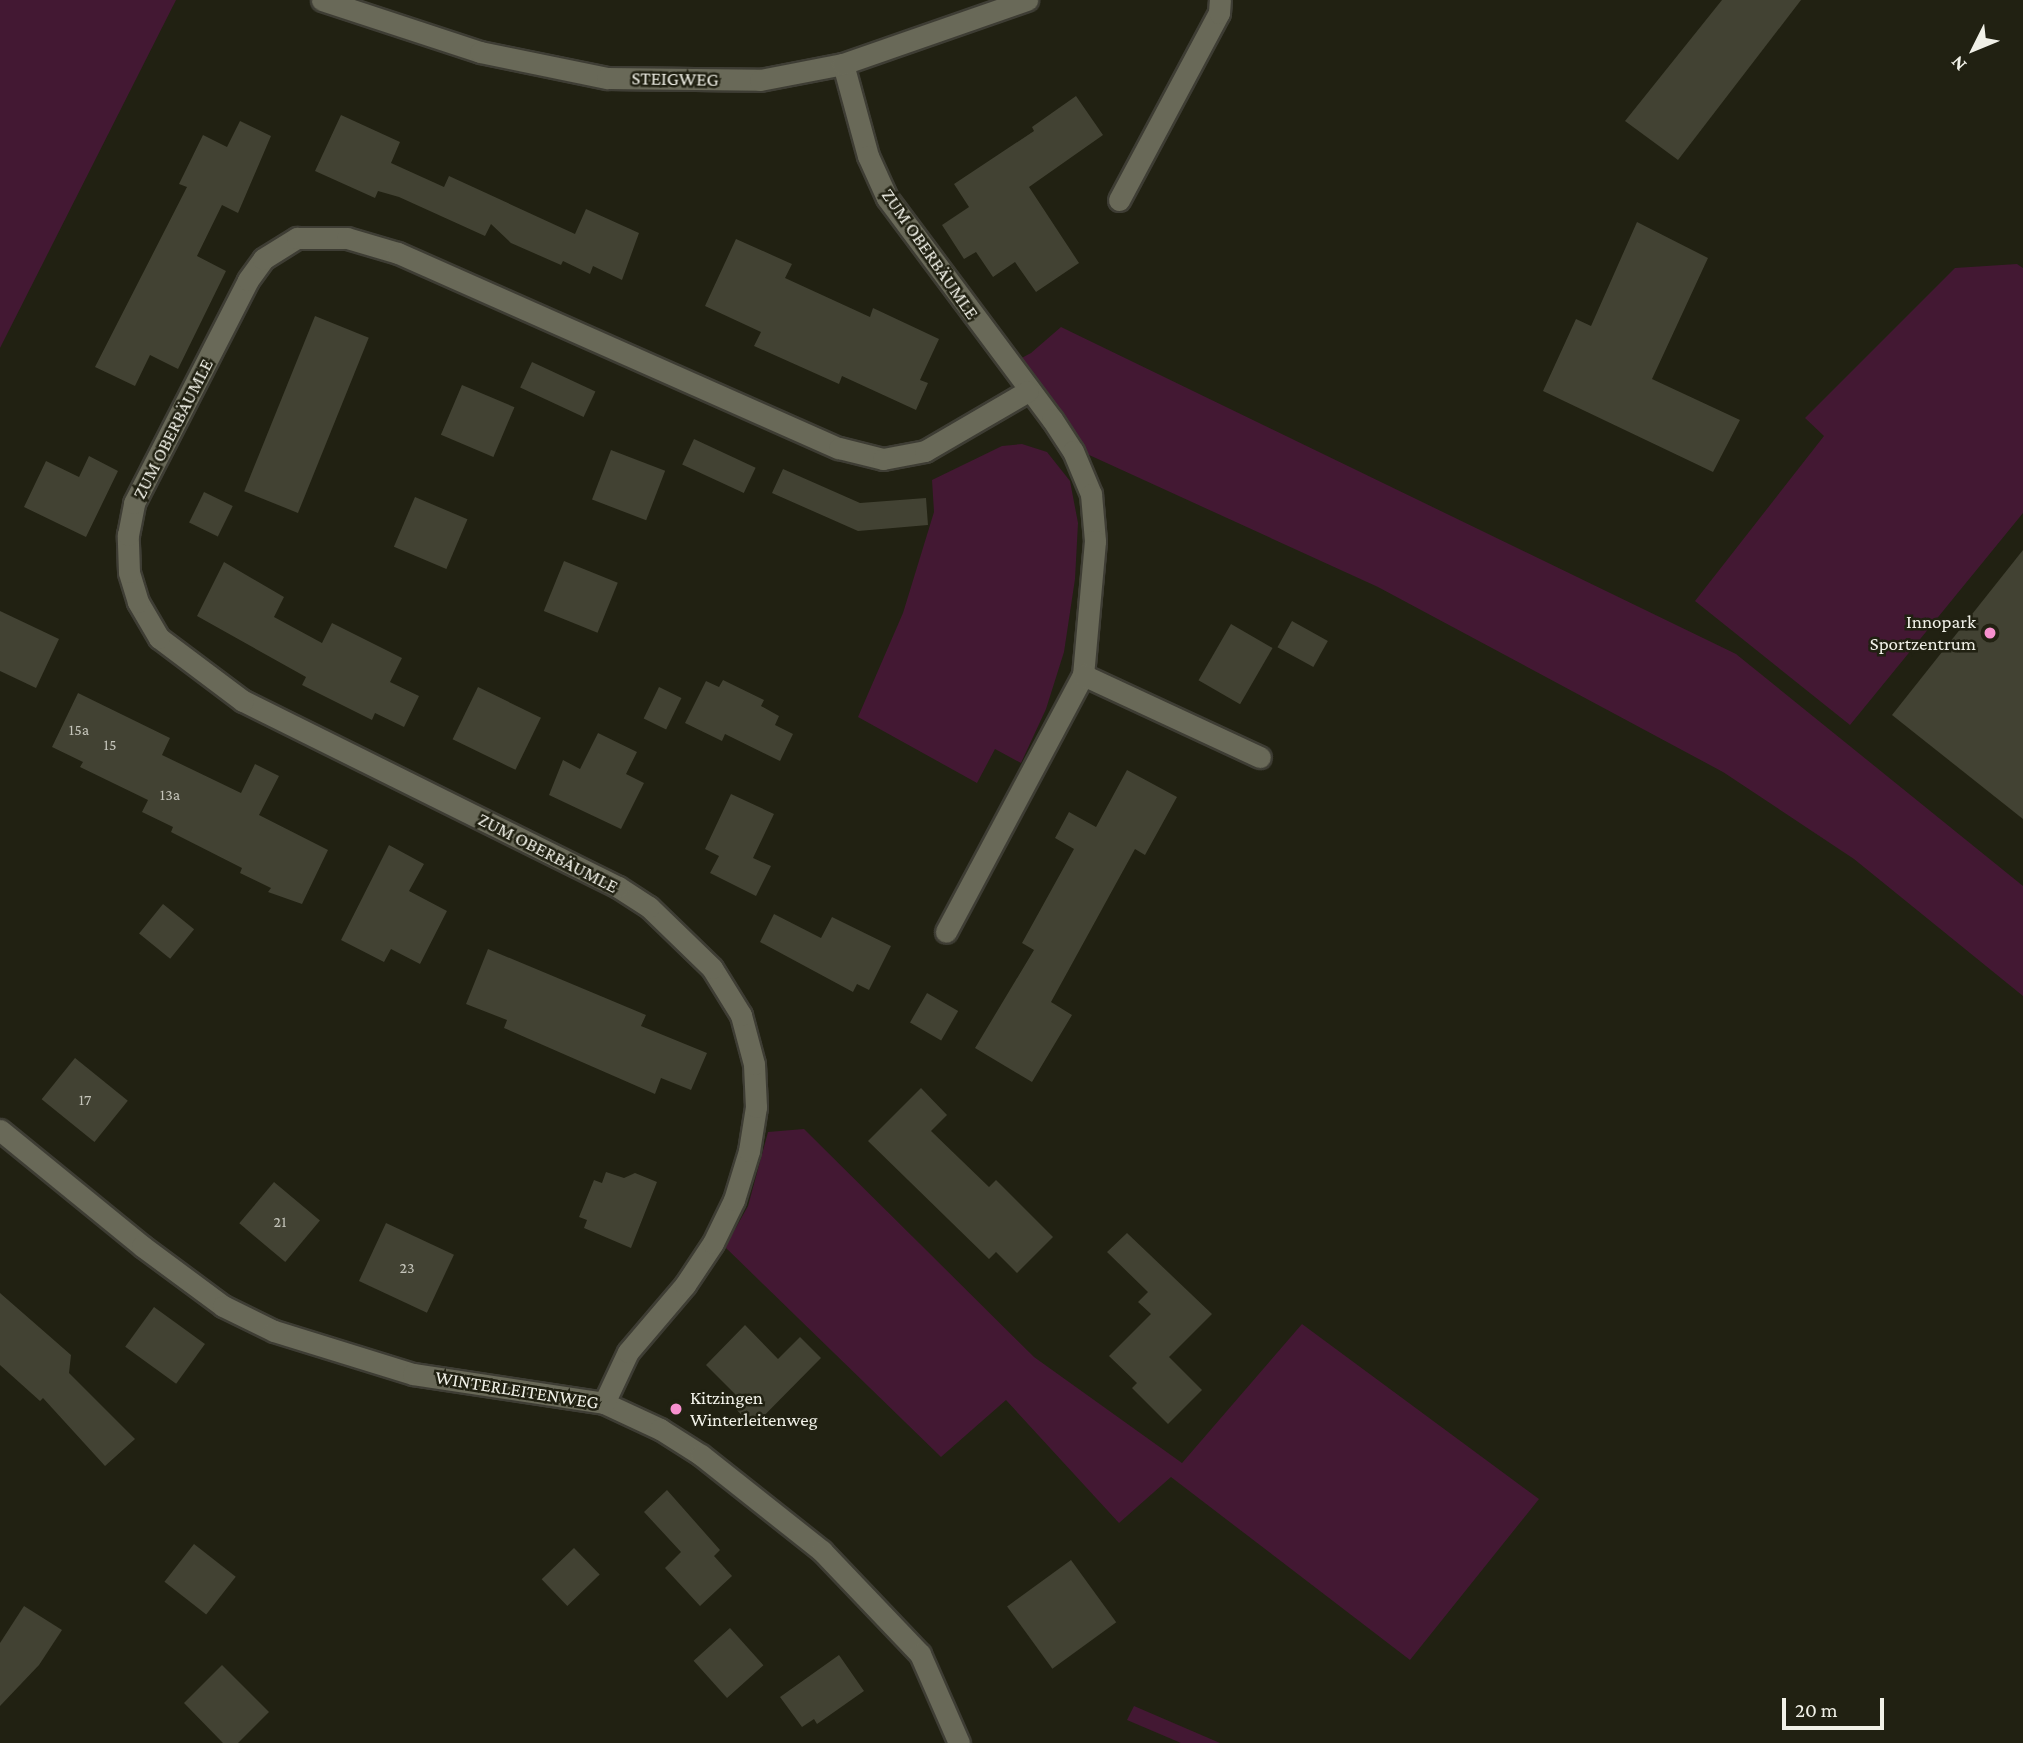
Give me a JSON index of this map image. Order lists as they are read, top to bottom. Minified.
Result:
{"streets":{"street":["STEIGWEG","ZUM OBERBÄUMLE","WINTERLEITENWEG"]},"crossings":[["STEIGWEG","ZUM OBERBÄUMLE"],["ZUM OBERBÄUMLE","WINTERLEITENWEG"]],"places":["Innopark Sportzentrum","Kitzingen Winterleitenweg"],"house_numbers":["15a","15","13a","17","21","23"],"scale_bar":"20 m","north":"bottom left"}
